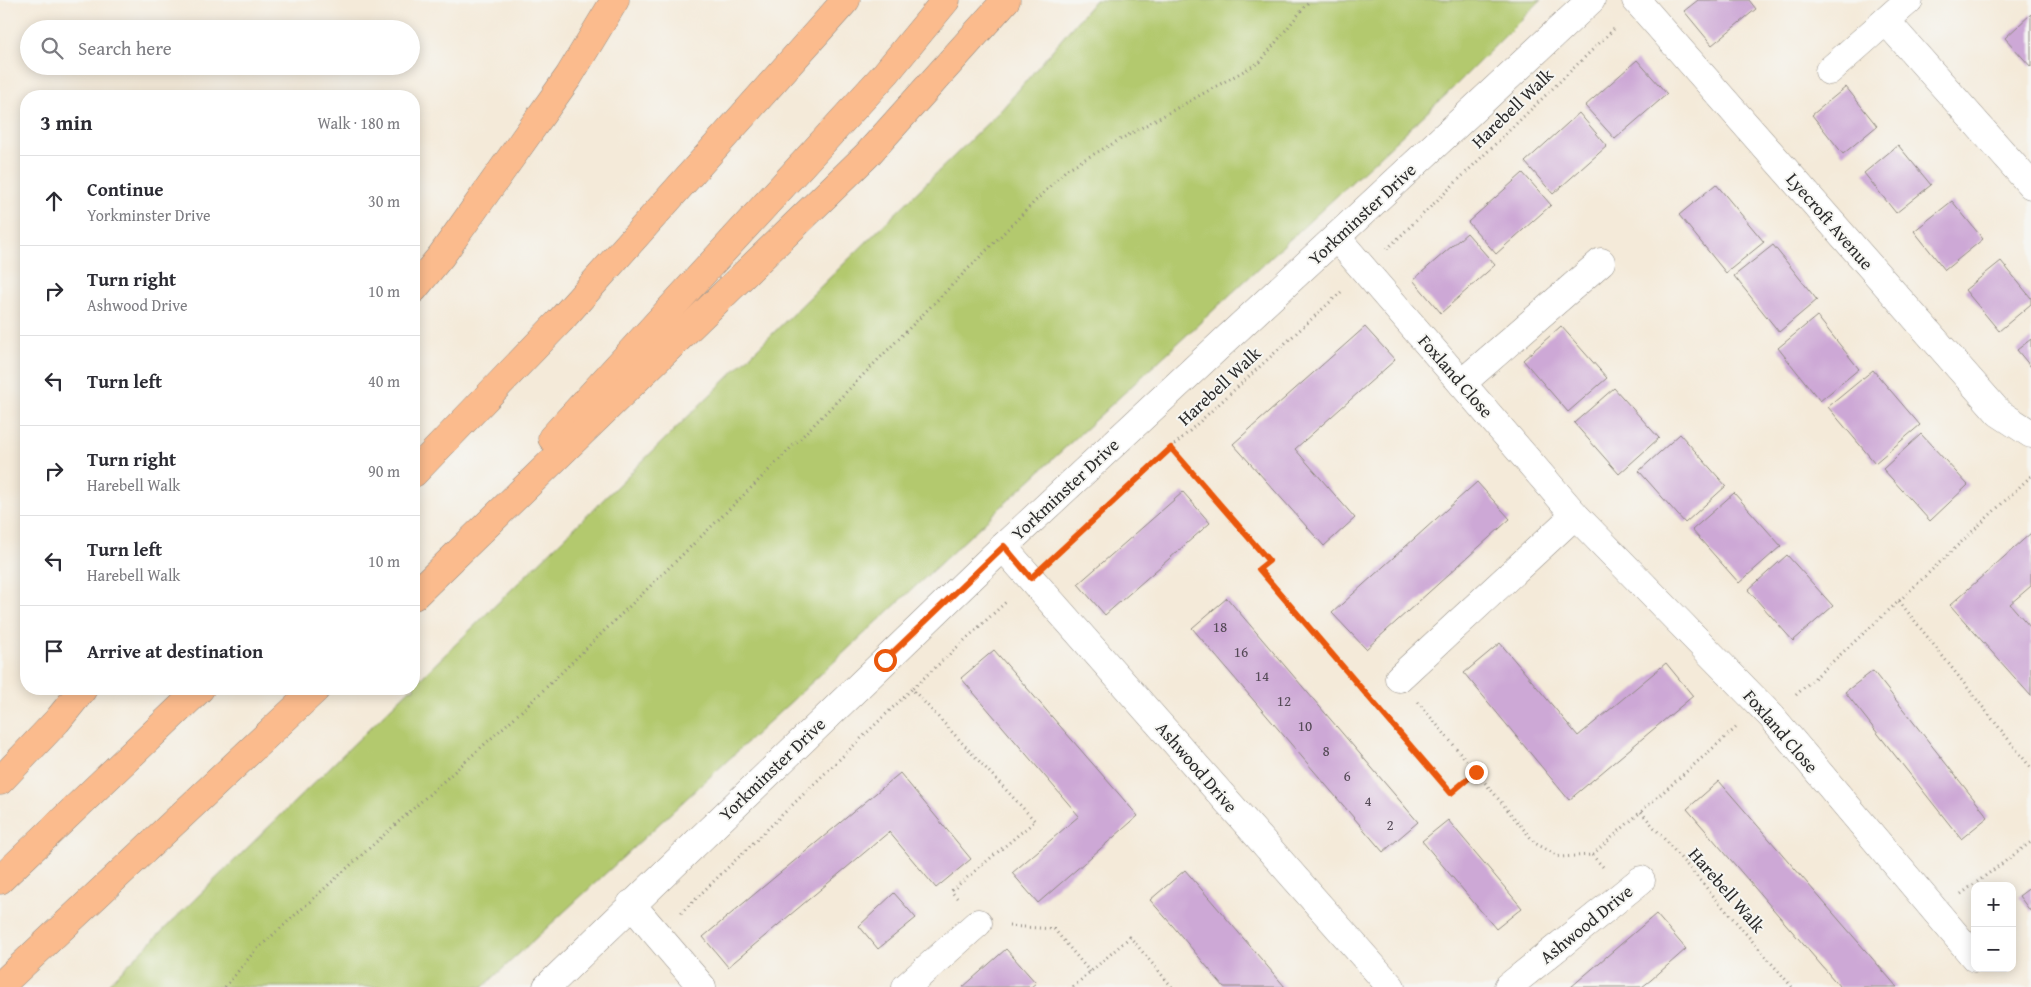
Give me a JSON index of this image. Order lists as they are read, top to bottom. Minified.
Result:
{"streets":{"street":["Yorkminster Drive","Lyecroft Avenue","Foxland Close","Ashwood Drive"],"path":["Harebell Walk"]},"crossings":[["Harebell Walk","Lyecroft Avenue"],["Harebell Walk","Foxland Close"],["Yorkminster Drive","Foxland Close"],["Yorkminster Drive","Ashwood Drive"]],"house_numbers":["18","16","14","12","10","8","6","4","2"],"page":{"search":"Search here","heading":["3 min","Walk · 180 m"],"list":[["Continue","Yorkminster Drive","30 m"],["Turn right","Ashwood Drive","10 m"],["Turn left","40 m"],["Turn right","Harebell Walk","90 m"],["Turn left","Harebell Walk","10 m"],"Arrive at destination"],"map_buttons":["+","−"]}}
